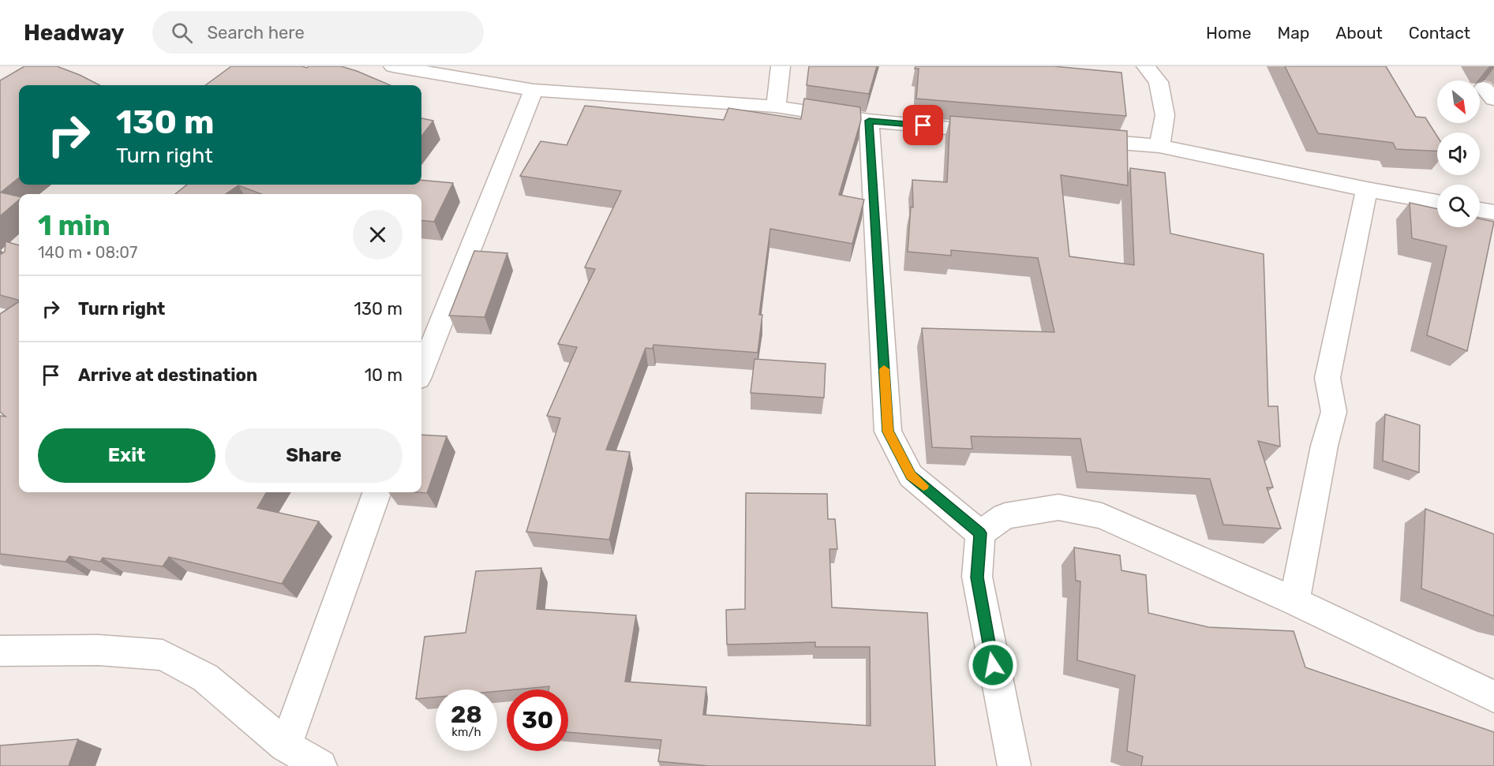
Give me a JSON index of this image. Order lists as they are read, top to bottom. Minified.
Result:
{"north":"bottom right","page":{"header":"Headway","search":"Search here","nav":["Home","Map","About","Contact"],"turn":["130 m","Turn right"],"heading":["1 min","140 m · 08:07"],"list":[{"name":"Turn right","value":"130 m"},{"name":"Arrive at destination","value":"10 m"}],"buttons":["Exit","Share"],"speed":"28 km/h","limit":"30"}}
